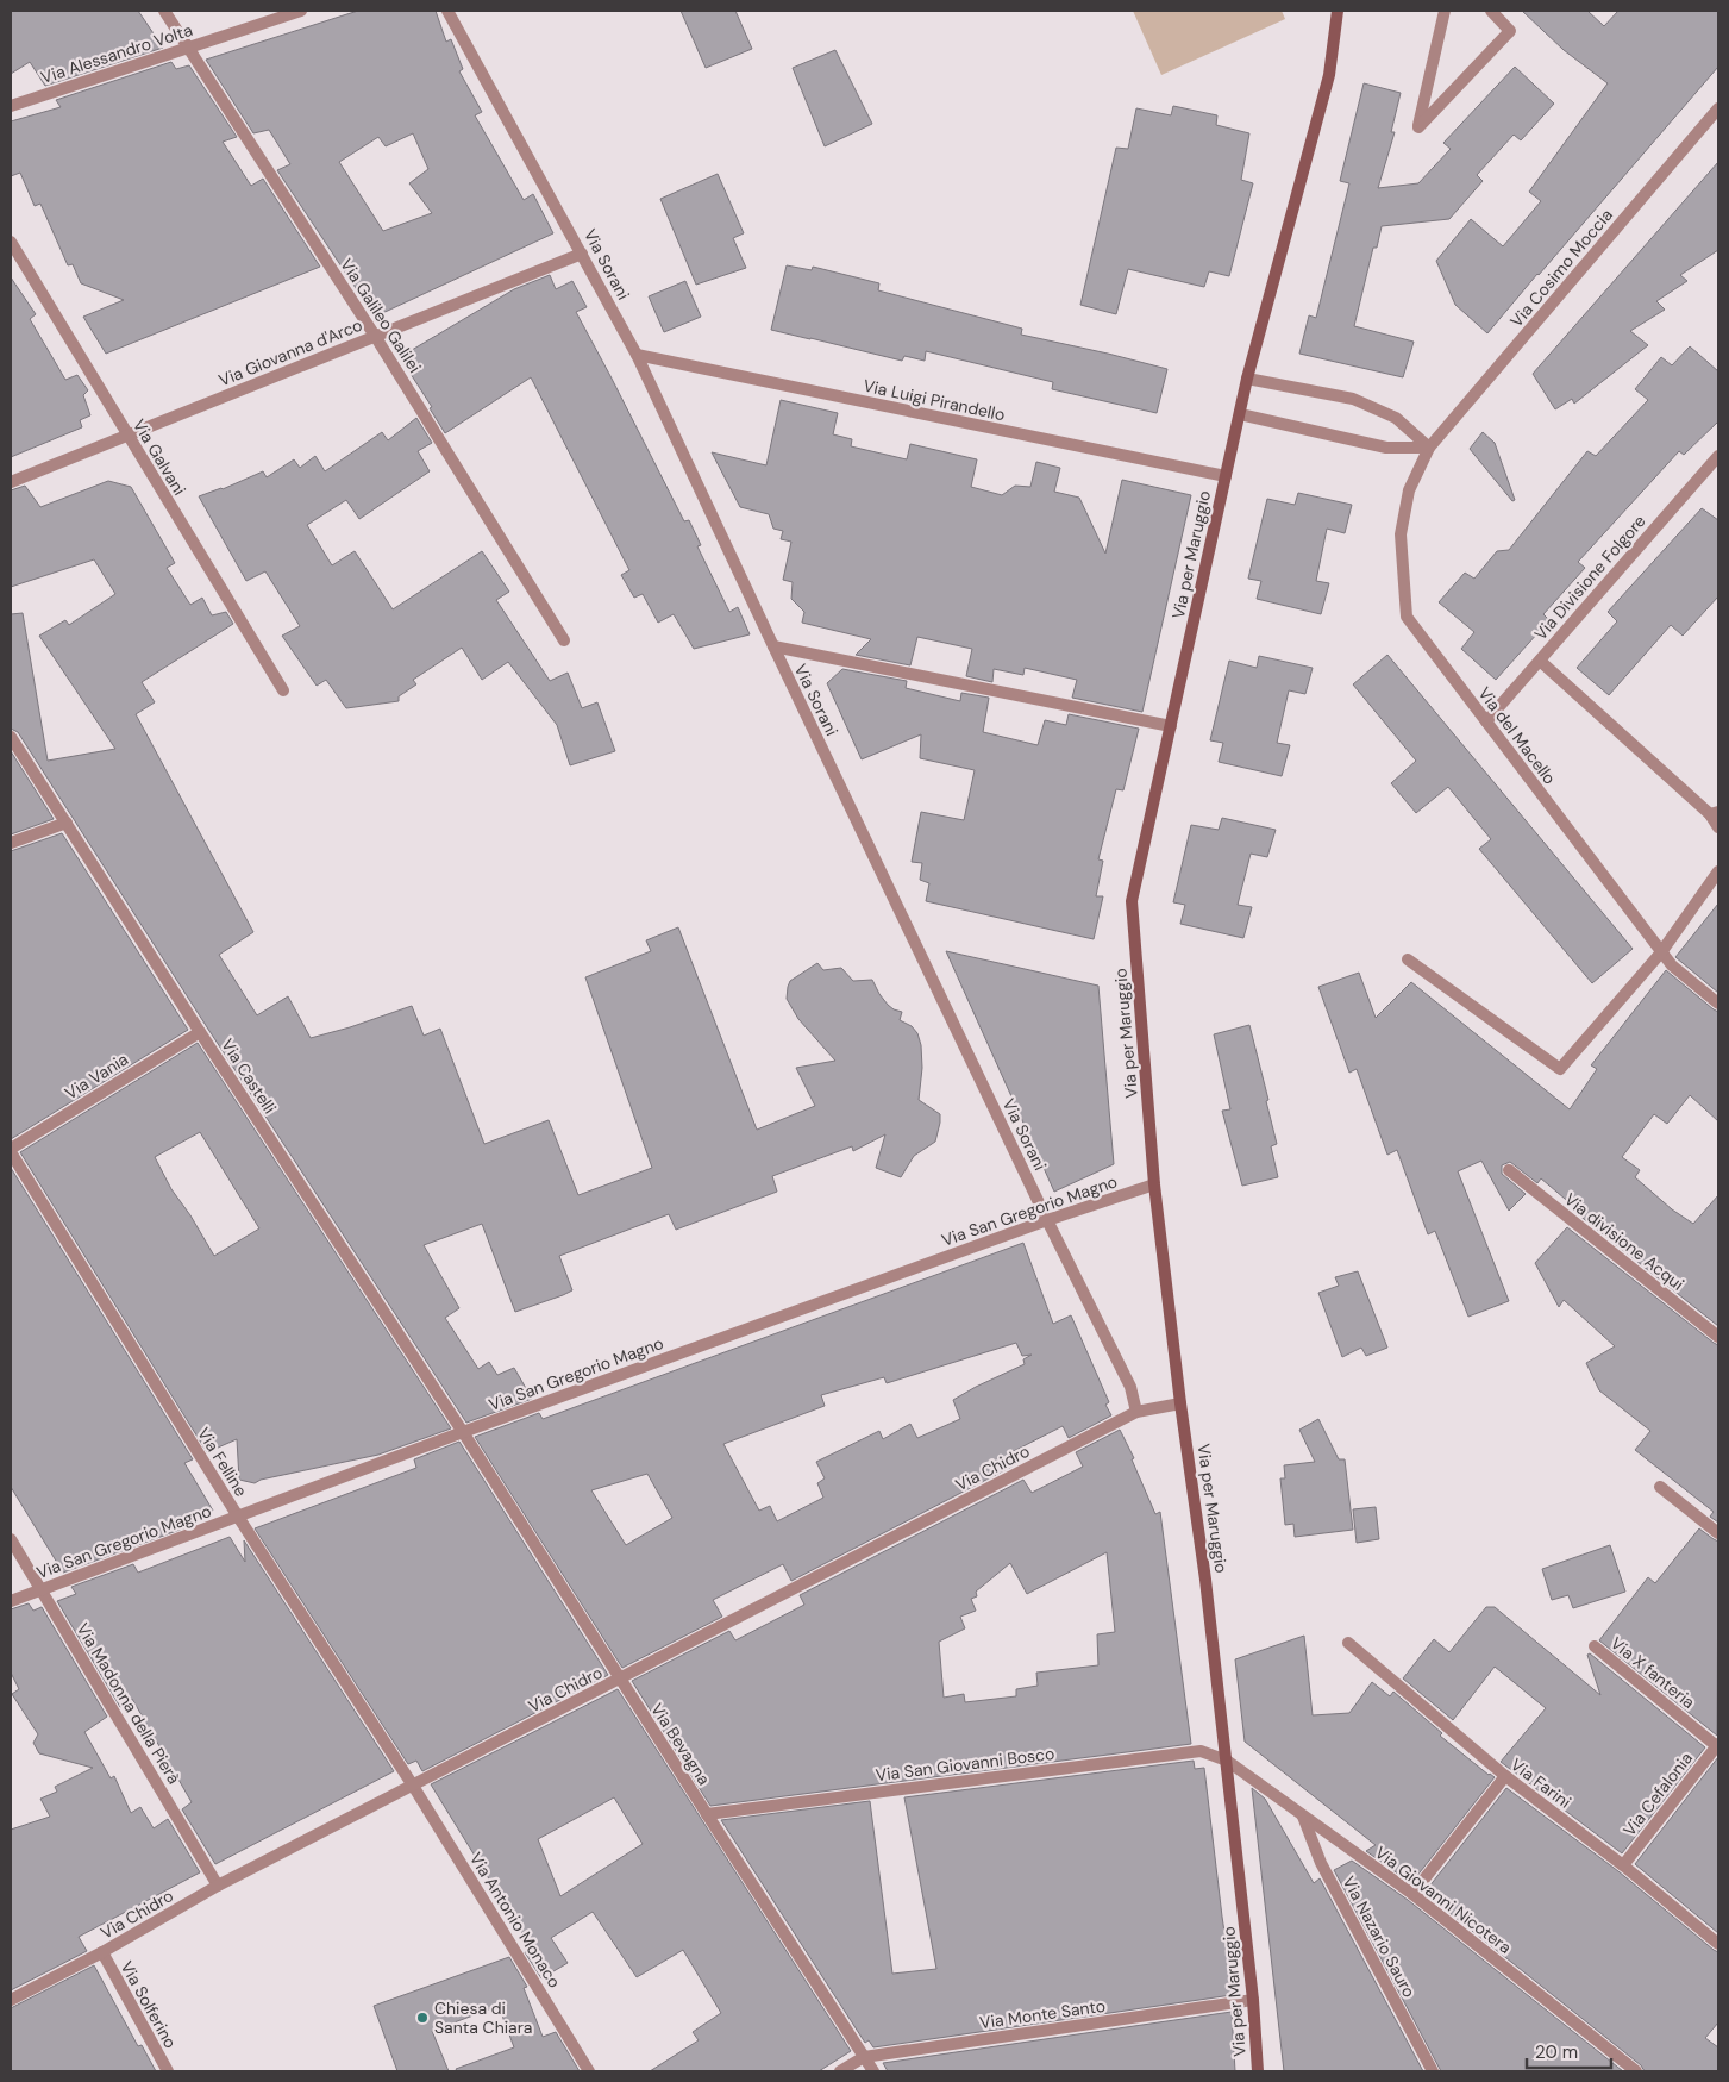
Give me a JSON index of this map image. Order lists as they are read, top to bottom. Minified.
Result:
{"streets":{"street":["Via Alessandro Volta","Via Sorani","Via Cosimo Moccia","Via Galileo Galilei","Via Giovanna d'Arco","Via Luigi Pirandello","Via Galvani","Via per Maruggio","Via Divisione Folgore","Via del Macello","Via Vania","Via Castelli","Via San Gregorio Magno","Via divisione Acqui","Via Felline","Via Chidro","Via X fanteria","Via Madonna della Pierà","Via Bevagna","Via San Giovanni Bosco","Via Farini","Via Cefalonia","Via Giovanni Nicotera","Via Antonio Monaco","Via Nazario Sauro","Via Solferino","Via Monte Santo"]},"crossings":[["Via Alessandro Volta","Via Galileo Galilei"],["Via Sorani","Via Giovanna d'Arco"],["Via Sorani","Via Luigi Pirandello"],["Via Sorani","Via San Gregorio Magno"],["Via Sorani","Via Chidro"],["Via Cosimo Moccia","Via del Macello"],["Via Galileo Galilei","Via Giovanna d'Arco"],["Via Giovanna d'Arco","Via Galvani"],["Via Luigi Pirandello","Via per Maruggio"],["Via per Maruggio","Via San Gregorio Magno"],["Via per Maruggio","Via Chidro"],["Via per Maruggio","Via San Giovanni Bosco"],["Via per Maruggio","Via Giovanni Nicotera"],["Via per Maruggio","Via Monte Santo"],["Via Divisione Folgore","Via del Macello"],["Via Vania","Via Castelli"],["Via Vania","Via Felline"],["Via Castelli","Via San Gregorio Magno"],["Via Castelli","Via Bevagna"],["Via San Gregorio Magno","Via Felline"],["Via San Gregorio Magno","Via Madonna della Pierà"],["Via San Gregorio Magno","Via Bevagna"],["Via Felline","Via Chidro"],["Via Felline","Via Antonio Monaco"],["Via Chidro","Via Madonna della Pierà"],["Via Chidro","Via Bevagna"],["Via Chidro","Via Antonio Monaco"],["Via Chidro","Via Solferino"],["Via X fanteria","Via Cefalonia"],["Via Bevagna","Via San Giovanni Bosco"],["Via Bevagna","Via Monte Santo"],["Via San Giovanni Bosco","Via Giovanni Nicotera"],["Via Farini","Via Cefalonia"],["Via Giovanni Nicotera","Via Nazario Sauro"]],"places":["Chiesa di Santa Chiara"],"scale_bar":"20 m"}
